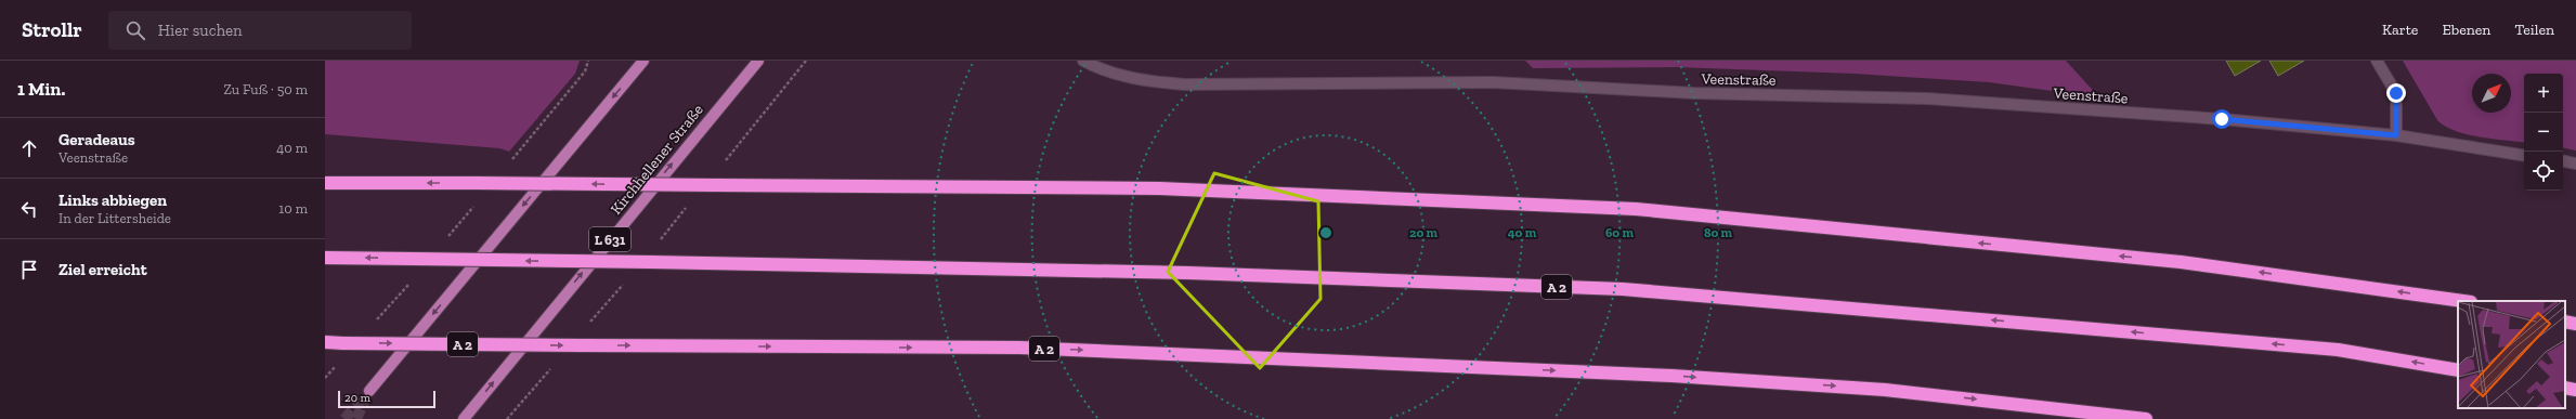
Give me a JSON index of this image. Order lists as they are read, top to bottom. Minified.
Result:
{"streets":{"highway":["A 2"],"main road":["Kirchhellener Straße","L 631"],"street":["Veenstraße"]},"scale_bar":"20 m","north":"top right","page":{"header":"Strollr","search":"Hier suchen","nav":["Karte","Ebenen","Teilen"],"heading":["1 Min.","Zu Fuß · 50 m"],"map_buttons":["+","−"],"list":[["Geradeaus","Veenstraße","40 m"],["Links abbiegen","In der Littersheide","10 m"],"Ziel erreicht"],"scale":"20 m"},"rings":["20 m","40 m","60 m","80 m"]}
